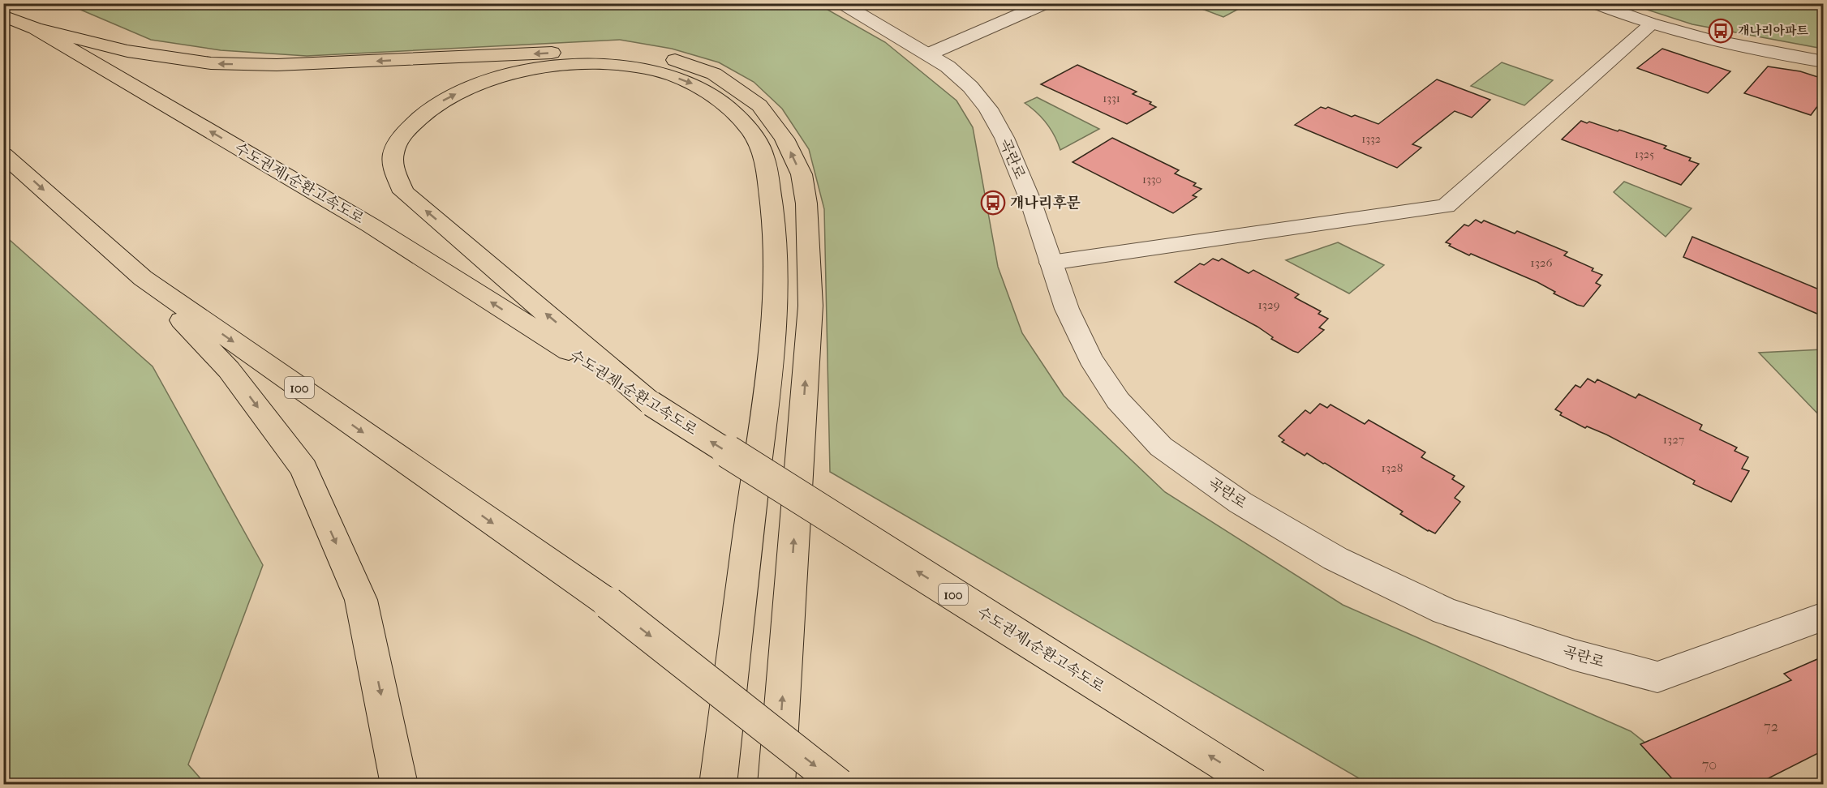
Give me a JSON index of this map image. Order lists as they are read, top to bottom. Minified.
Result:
{"streets":{"highway":["수도권제1순환고속도로","100"],"street":["곡란로"]},"places":{"bus stop":["개나리아파트","개나리후문"]},"house_numbers":["1331","1332","1325","1330","1326","1329","1327","1328","72","70"]}
